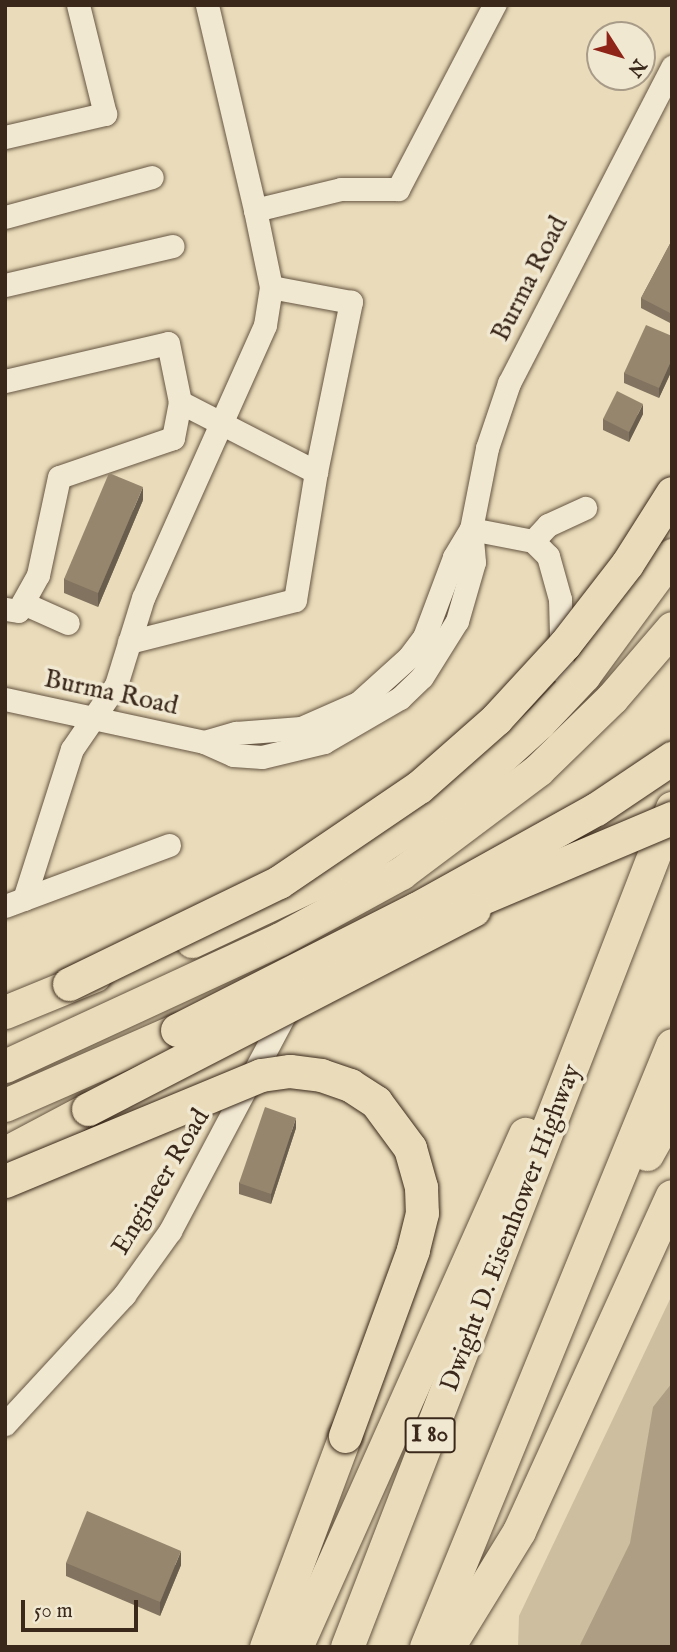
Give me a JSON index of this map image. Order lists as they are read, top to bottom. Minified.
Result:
{"streets":{"highway":["Dwight D. Eisenhower Highway","I 80"],"street":["Burma Road","Engineer Road"]},"scale_bar":"50 m","north":"bottom right"}
